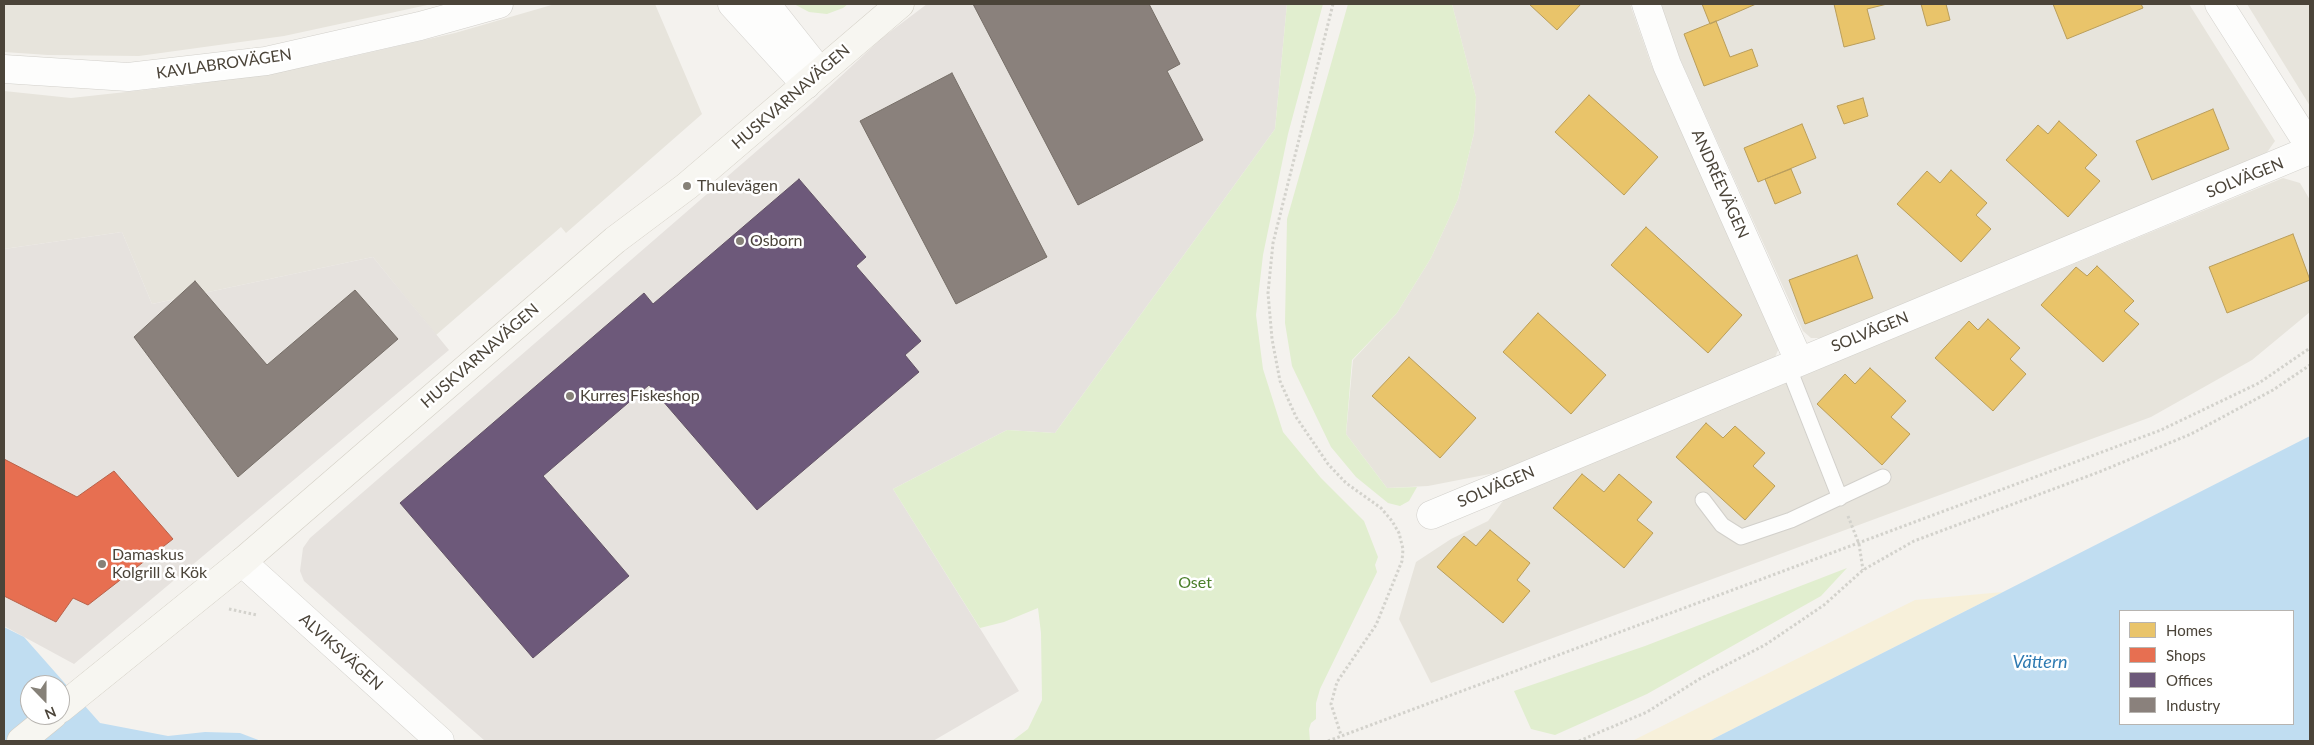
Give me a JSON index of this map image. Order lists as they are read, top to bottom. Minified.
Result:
{"streets":{"street":["KAVLABROVÄGEN","HUSKVARNAVÄGEN","SOLVÄGEN","ANDRÉEVÄGEN","ALVIKSVÄGEN"]},"crossings":[["HUSKVARNAVÄGEN","ALVIKSVÄGEN"],["SOLVÄGEN","ANDRÉEVÄGEN"]],"water":["Vättern"],"parks":["Oset"],"places":["Thulevägen","Osborn","Kurres Fiskeshop","Damaskus Kolgrill & Kök"],"legend":["Homes","Shops","Offices","Industry"],"north":"bottom"}
